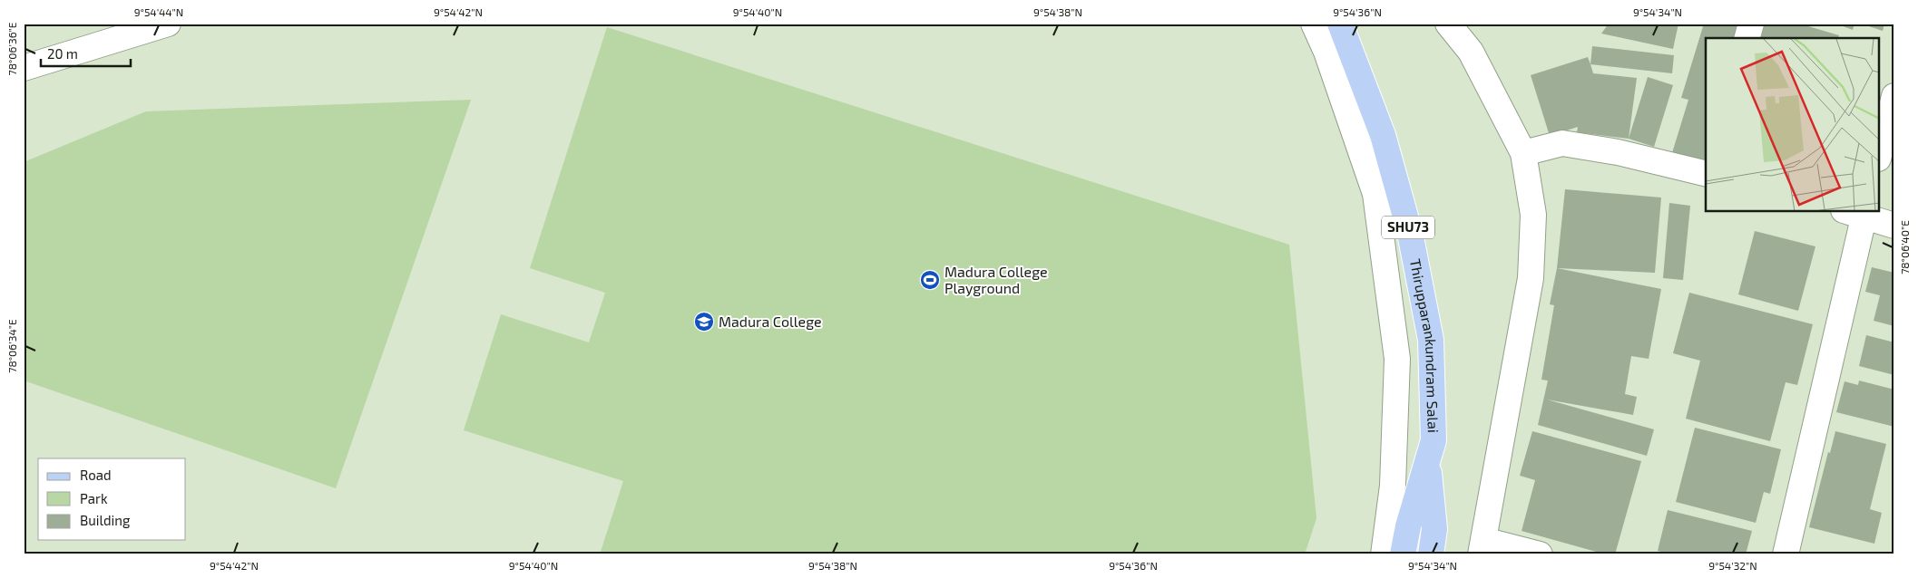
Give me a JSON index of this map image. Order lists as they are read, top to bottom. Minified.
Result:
{"streets":{"main road":["SHU73","Thirupparankundram Salai"]},"places":{"sports":["Madura College Playground"],"school or university":["Madura College"]},"legend":["Road","Park","Building"],"scale_bar":"20 m","coordinates":["9°54'44\"N","9°54'42\"N","9°54'40\"N","9°54'38\"N","9°54'36\"N","9°54'34\"N","78°06'36\"E","78°06'40\"E","78°06'34\"E","9°54'32\"N"]}
